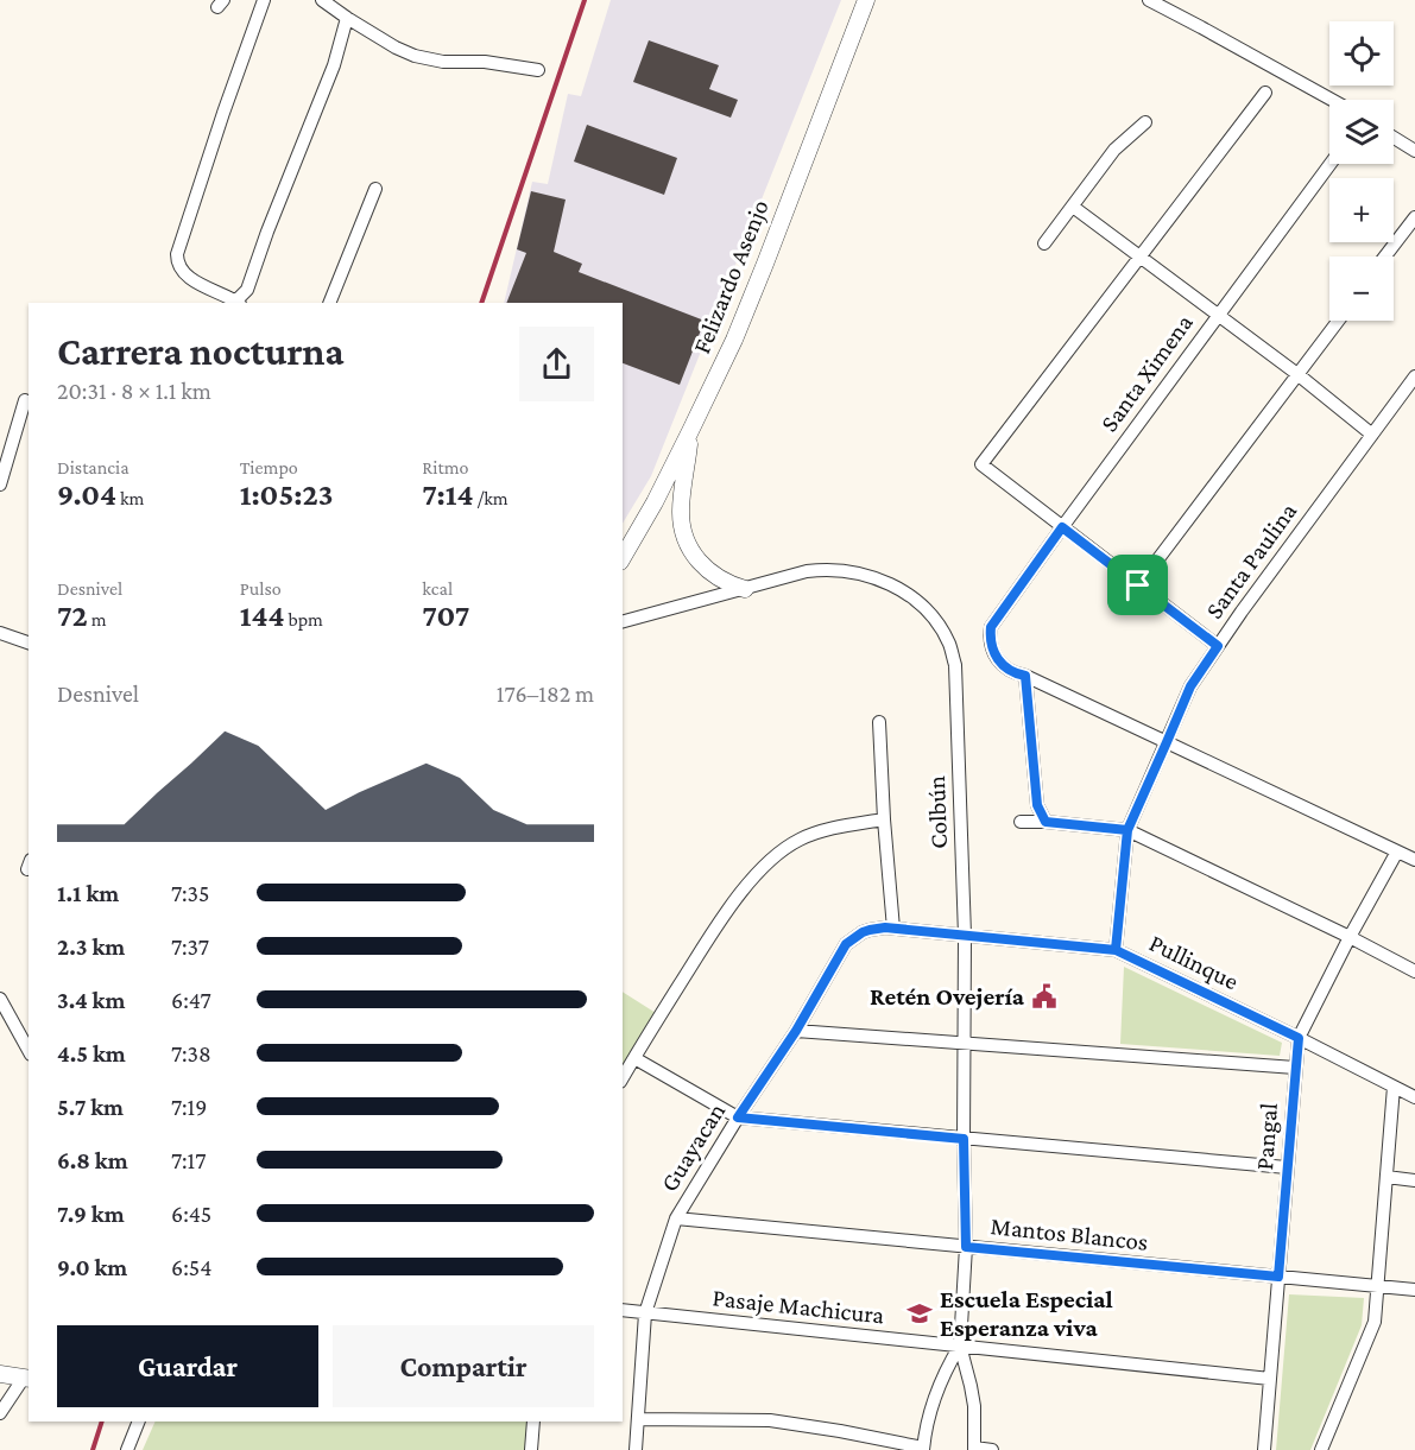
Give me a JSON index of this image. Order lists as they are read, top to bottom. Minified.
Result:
{"streets":{"street":["Felizardo Asenjo","Santa Ximena","Santa Paulina","Colbún","Pullinque","Pangal","Guayacan","Mantos Blancos","Pasaje Machicura"]},"crossings":[["Santa Paulina","Pullinque"],["Colbún","Pullinque"],["Colbún","Mantos Blancos"],["Colbún","Pasaje Machicura"],["Pullinque","Pangal"],["Pullinque","Guayacan"],["Pangal","Mantos Blancos"],["Pangal","Pasaje Machicura"],["Guayacan","Mantos Blancos"],["Guayacan","Pasaje Machicura"]],"places":{"public building":["Retén Ovejería"],"school or university":["Escuela Especial Esperanza viva"]},"page":{"map_buttons":["+","−"],"heading":["Carrera nocturna","20:31 · 8 × 1.1 km"],"stats":[["Distancia","9.04 km"],["Tiempo","1:05:23"],["Ritmo","7:14 /km"],["Desnivel","72 m"],["Pulso","144 bpm"],["kcal","707"]],"chart":["Desnivel","176–182 m"],"list":[{"name":"1.1 km","note":"7:35"},{"name":"2.3 km","note":"7:37"},{"name":"3.4 km","note":"6:47"},{"name":"4.5 km","note":"7:38"},{"name":"5.7 km","note":"7:19"},{"name":"6.8 km","note":"7:17"},{"name":"7.9 km","note":"6:45"},{"name":"9.0 km","note":"6:54"}],"buttons":["Guardar","Compartir"]}}
